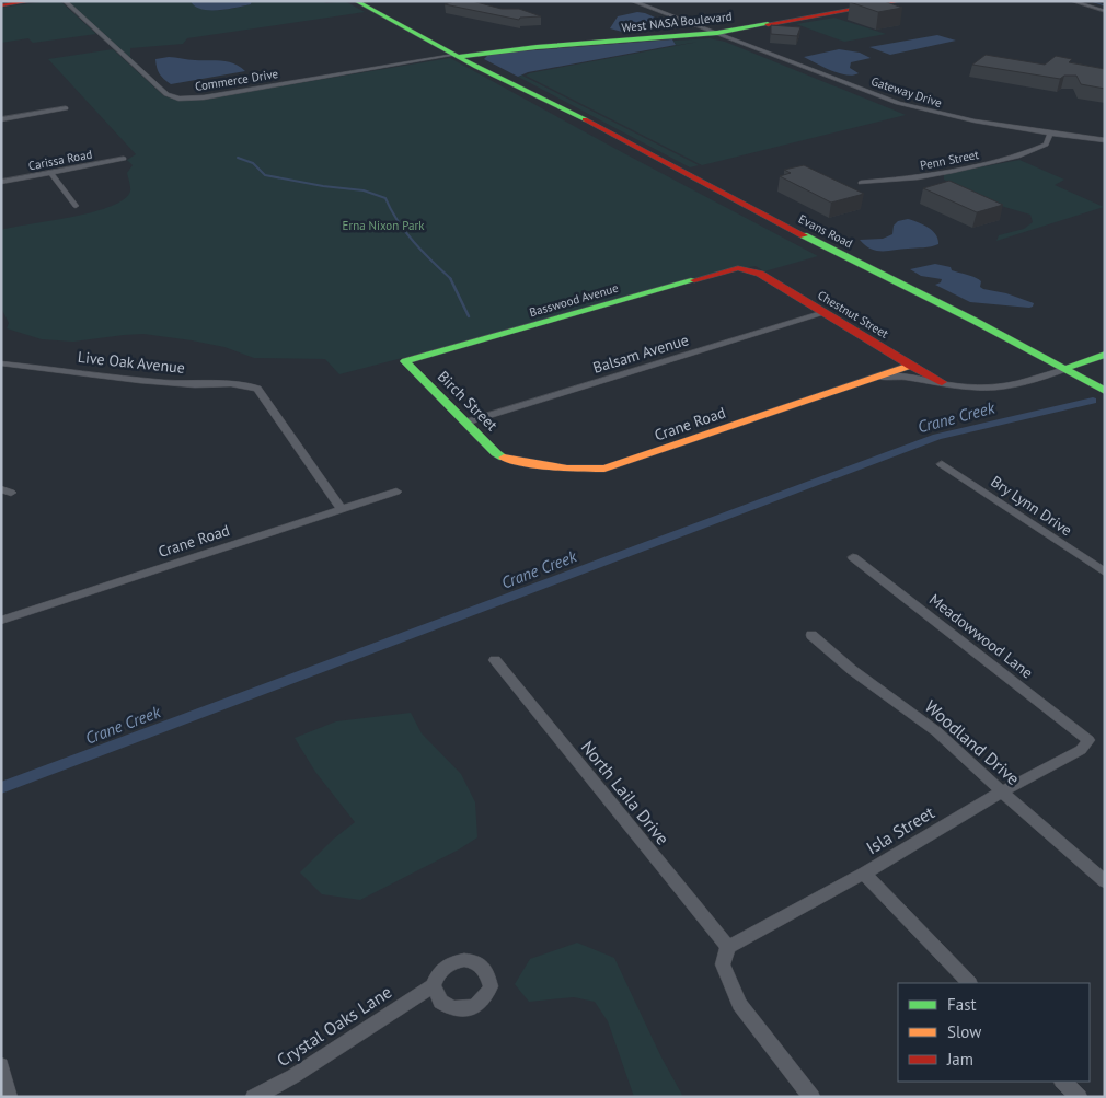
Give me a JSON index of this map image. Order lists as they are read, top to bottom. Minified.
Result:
{"streets":{"street":["West NASA Boulevard","Commerce Drive","Gateway Drive","Carissa Road","Penn Street","Evans Road","Basswood Avenue","Chestnut Street","Balsam Avenue","Live Oak Avenue","Birch Street","Crane Road","Bry Lynn Drive","Meadowwood Lane","Woodland Drive","North Laila Drive","Isla Street","Crystal Oaks Lane"]},"crossings":[["West NASA Boulevard","Commerce Drive"],["West NASA Boulevard","Gateway Drive"],["West NASA Boulevard","Evans Road"],["Commerce Drive","Evans Road"],["Gateway Drive","Penn Street"],["Evans Road","Crane Road"],["Basswood Avenue","Chestnut Street"],["Basswood Avenue","Birch Street"],["Chestnut Street","Balsam Avenue"],["Chestnut Street","Crane Road"],["Balsam Avenue","Birch Street"],["Live Oak Avenue","Crane Road"],["Birch Street","Crane Road"],["Meadowwood Lane","Isla Street"],["Woodland Drive","Isla Street"],["North Laila Drive","Isla Street"]],"water":["Crane Creek"],"parks":["Erna Nixon Park"],"legend":["Fast","Slow","Jam"]}
